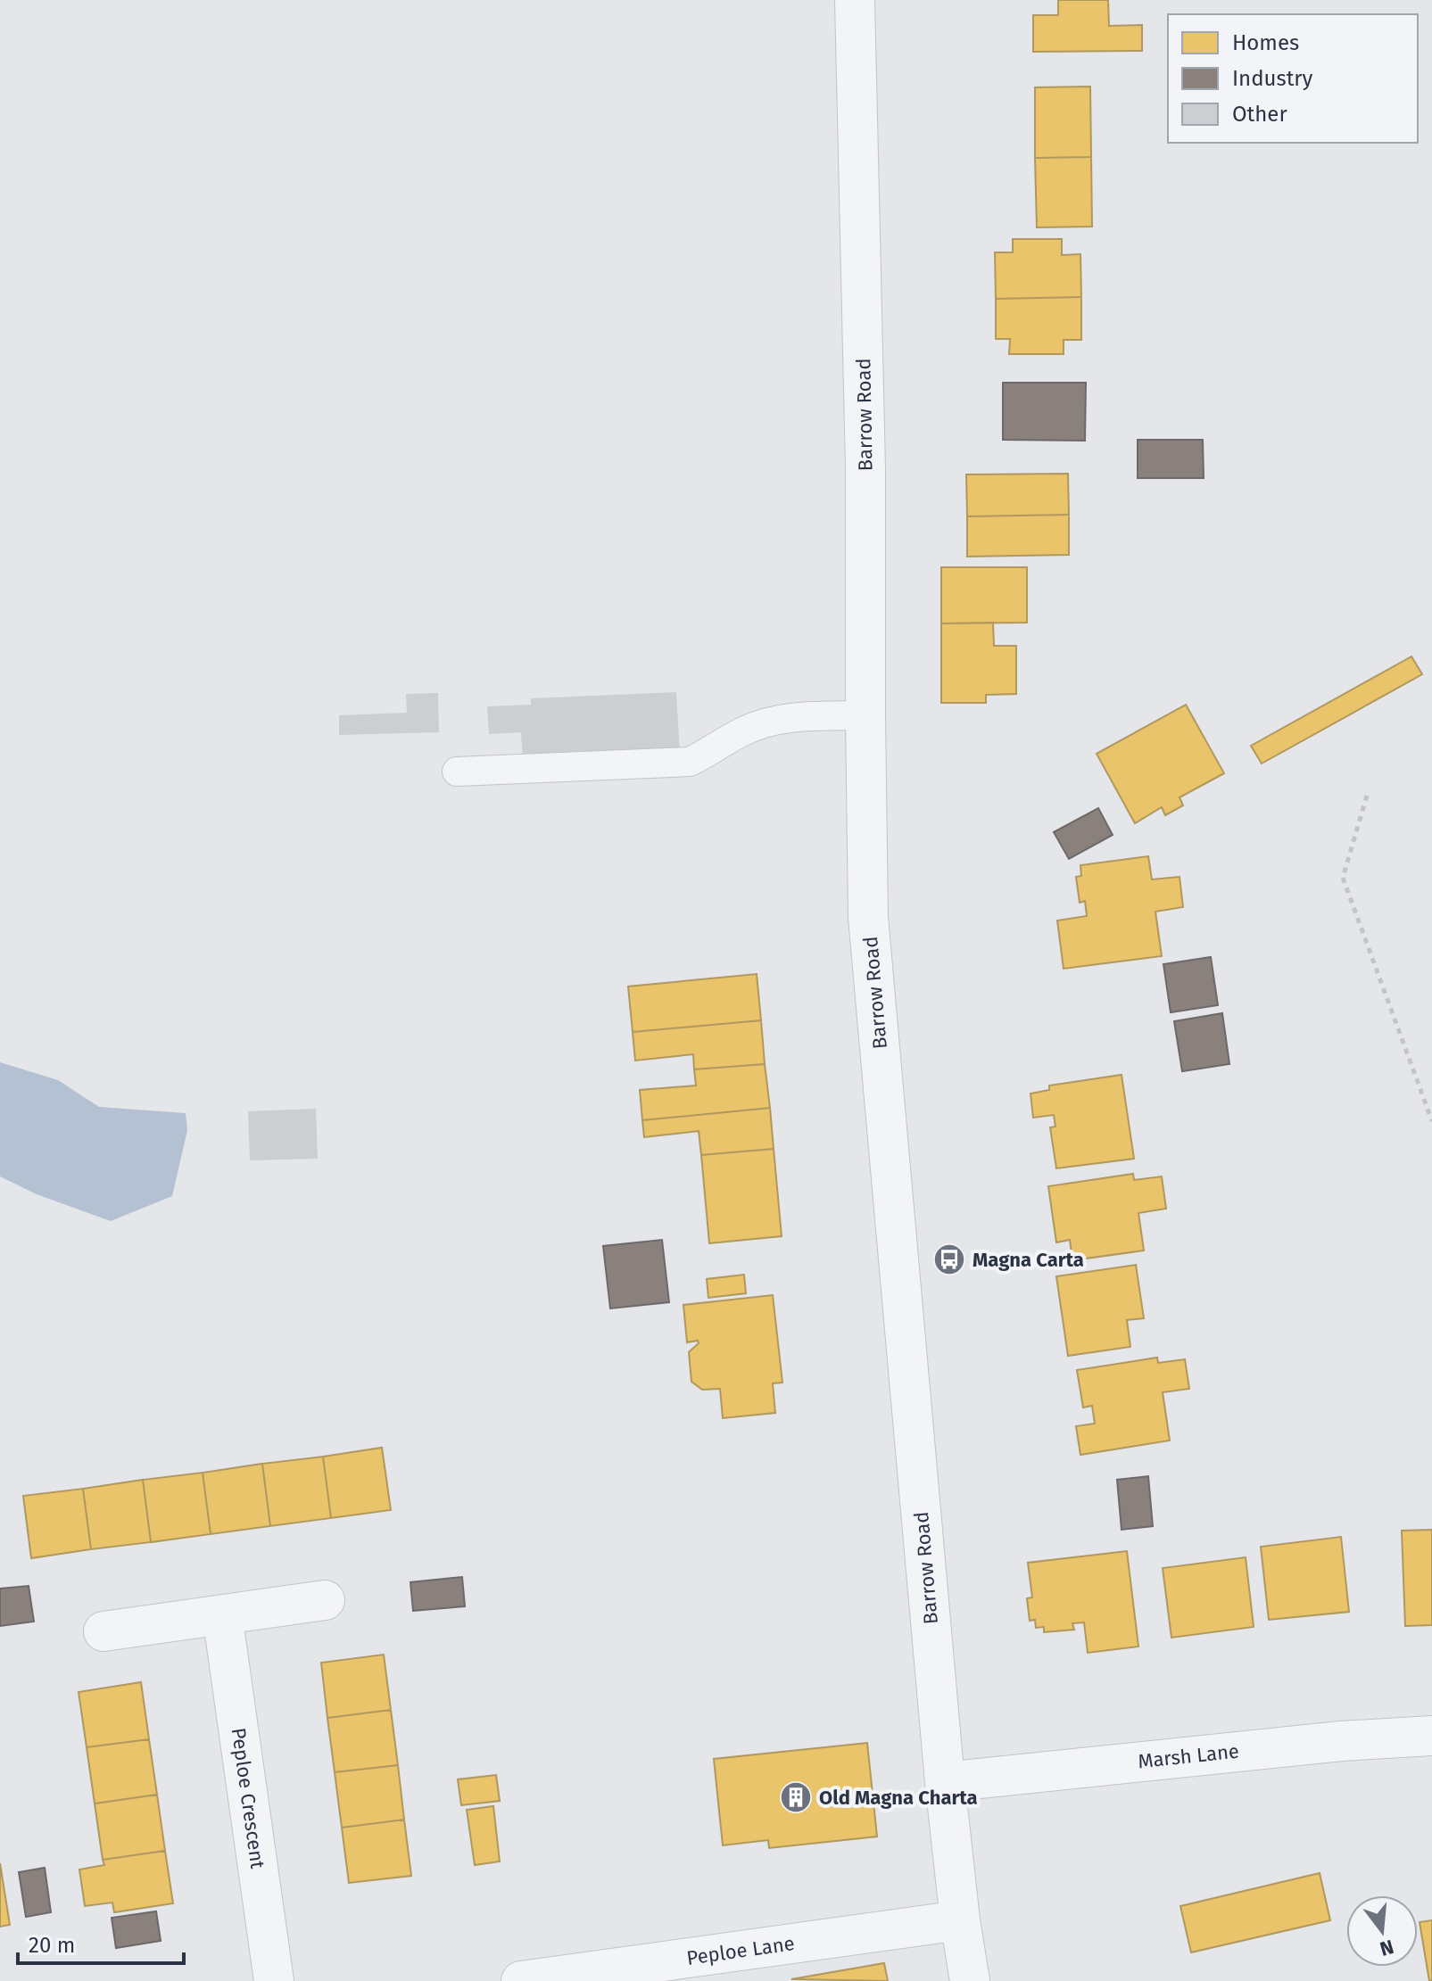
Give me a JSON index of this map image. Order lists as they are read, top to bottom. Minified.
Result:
{"streets":{"street":["Barrow Road","Marsh Lane","Peploe Crescent","Peploe Lane"]},"crossings":[["Barrow Road","Marsh Lane"],["Barrow Road","Peploe Lane"]],"places":{"bus stop":["Magna Carta"],"building":["Old Magna Charta"]},"legend":["Homes","Industry","Other"],"scale_bar":"20 m","north":"bottom"}
